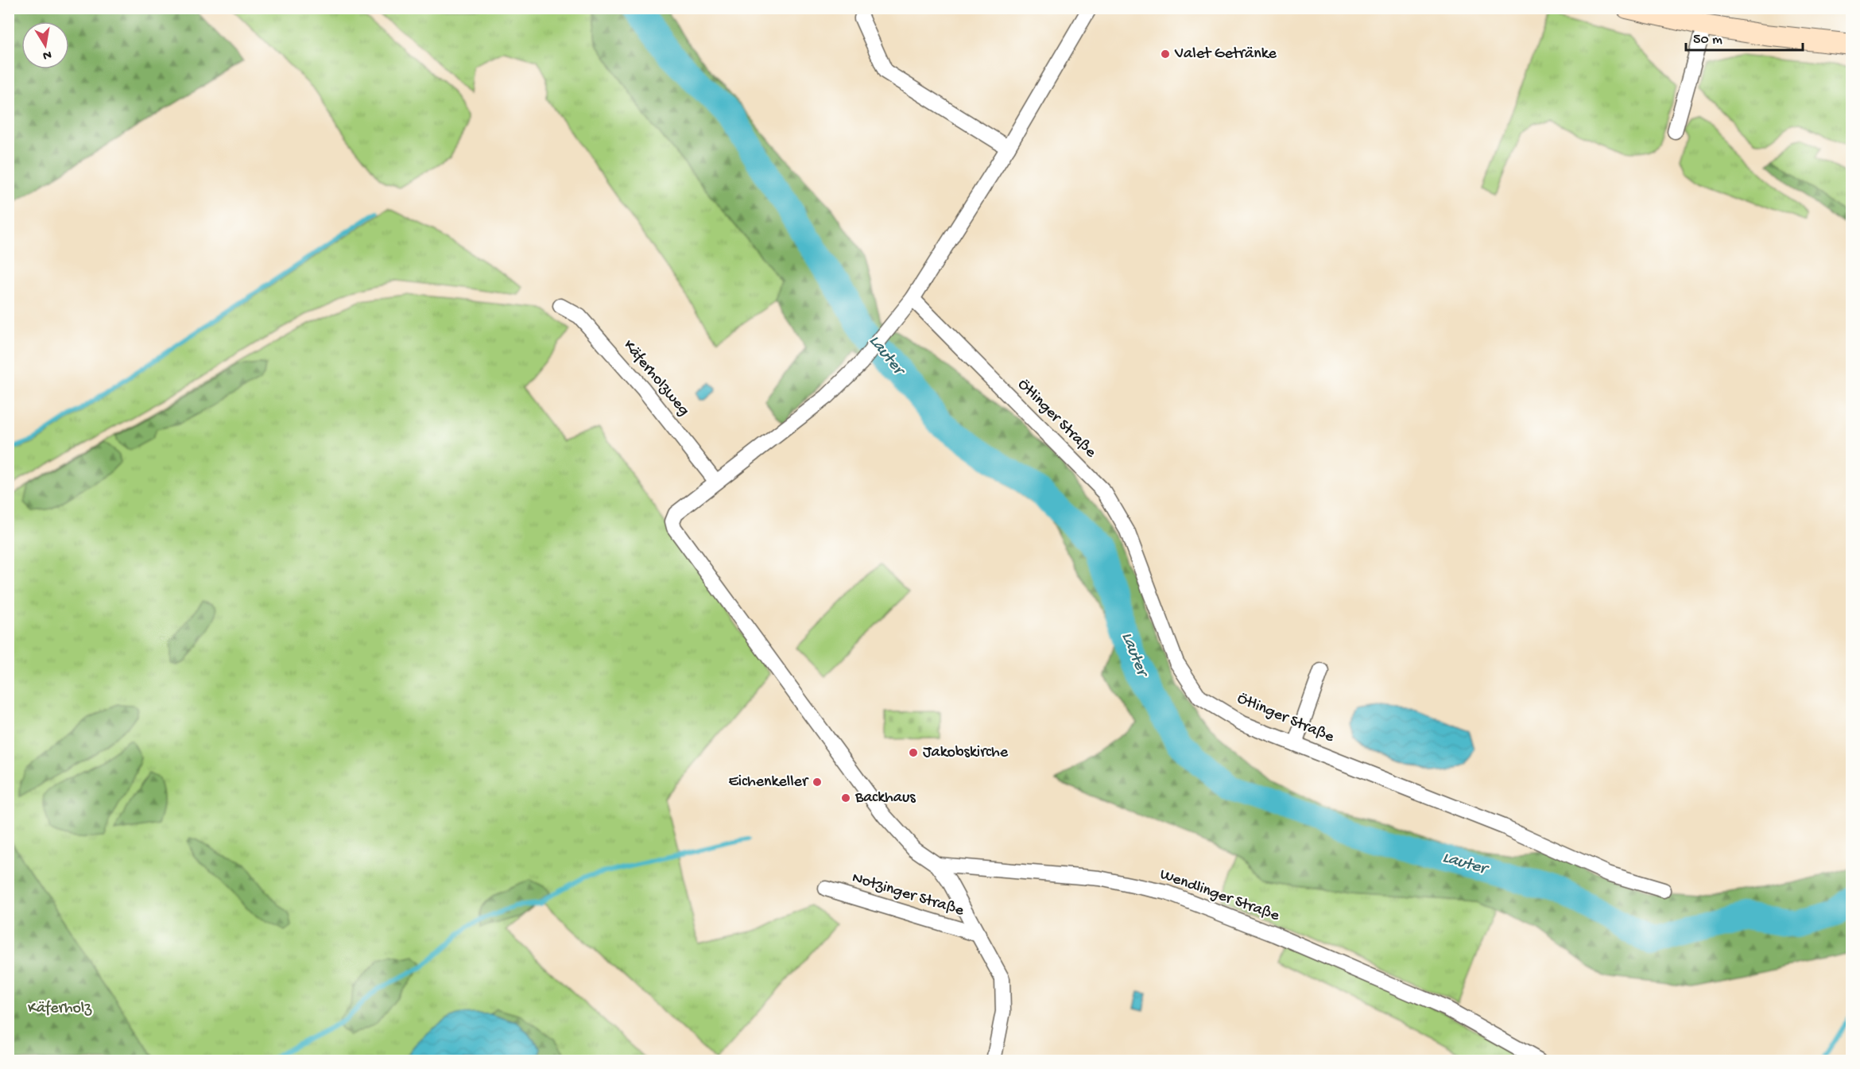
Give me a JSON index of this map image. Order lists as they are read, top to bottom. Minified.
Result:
{"streets":{"street":["Käferholzweg","Ötlinger Straße","Notzinger Straße","Wendlinger Straße"]},"crossings":[["Notzinger Straße","Wendlinger Straße"]],"water":["Lauter"],"parks":["Käferholz"],"places":["Valet Getränke","Jakobskirche","Eichenkeller","Backhaus"],"scale_bar":"50 m","north":"bottom"}
